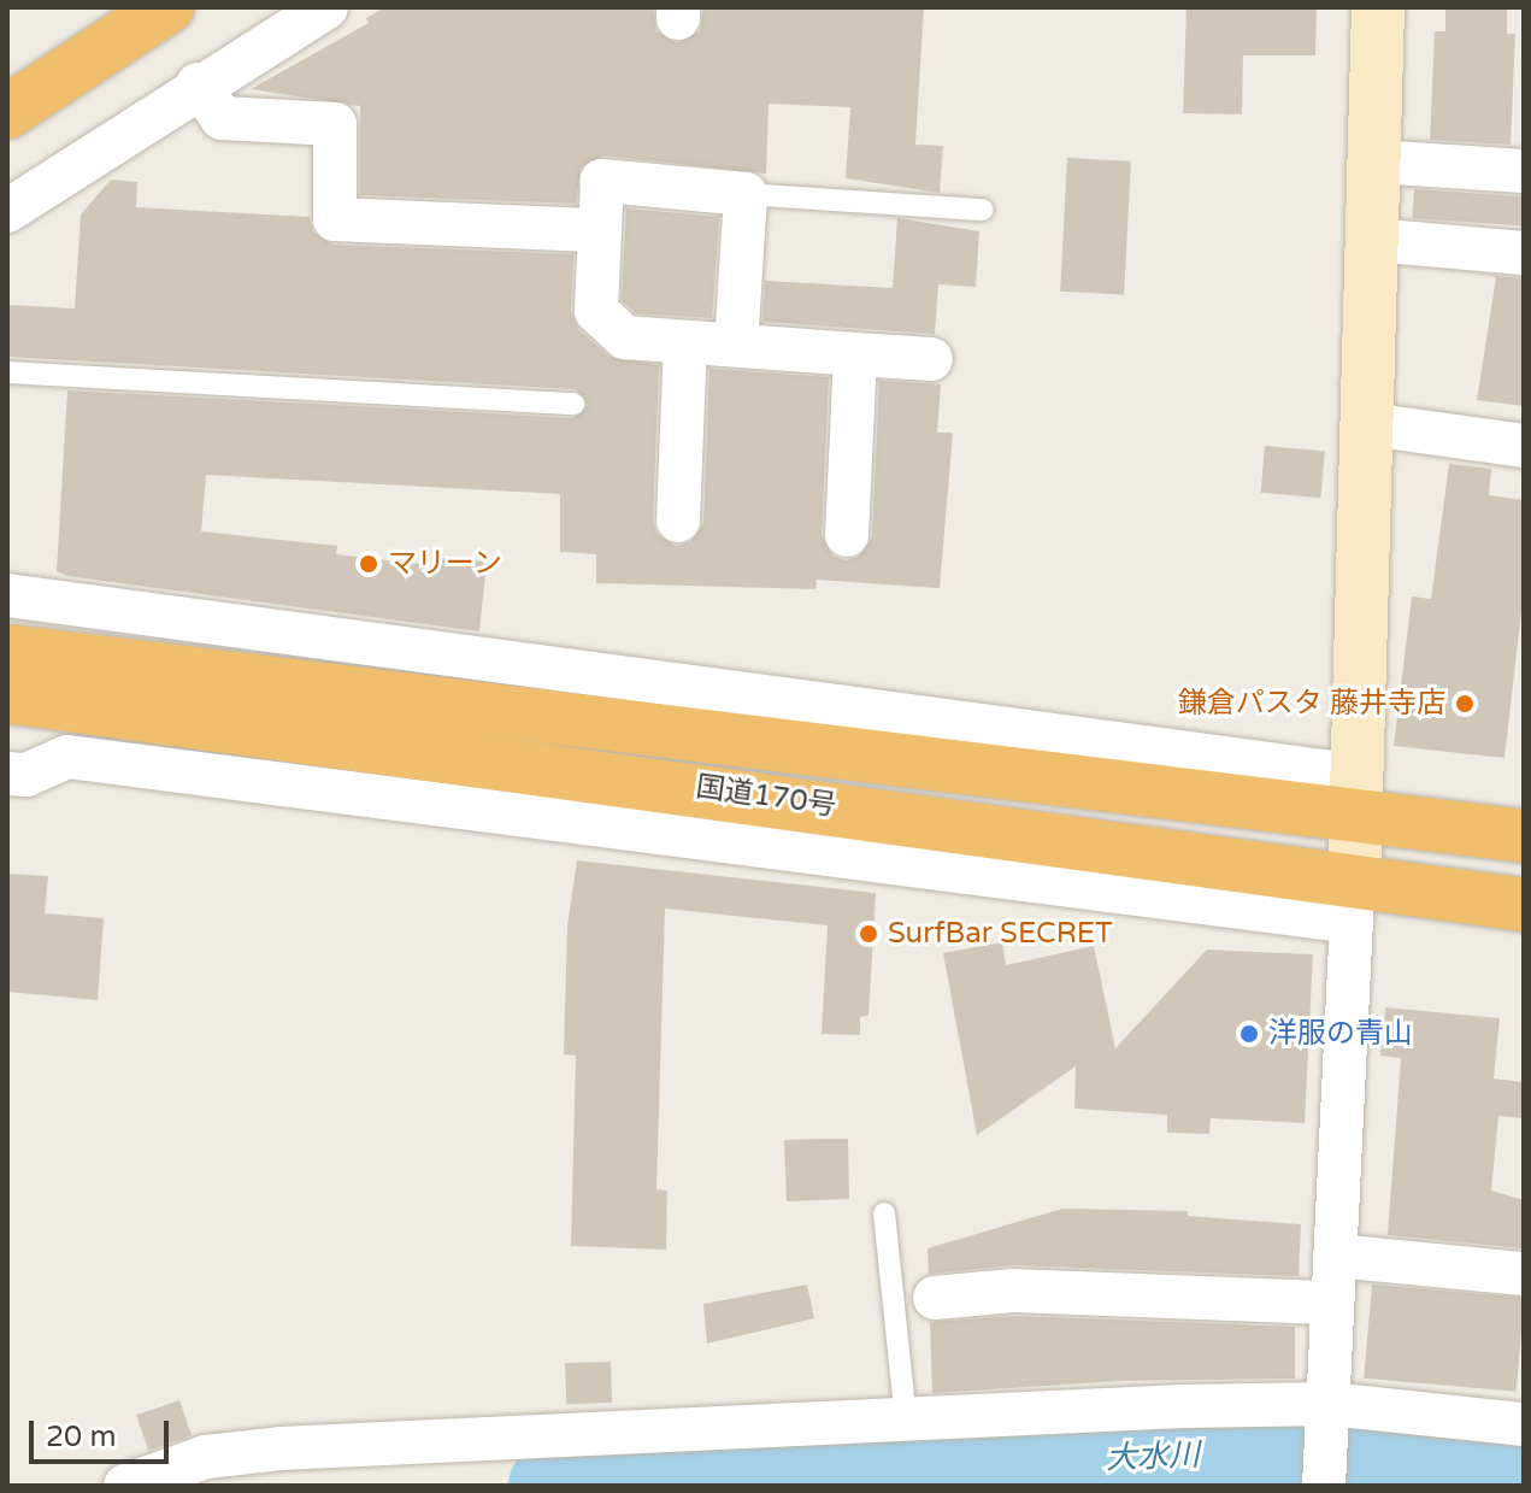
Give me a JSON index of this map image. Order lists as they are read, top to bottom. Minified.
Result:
{"streets":{"highway":["国道170号"]},"water":["大水川"],"places":["マリーン","鎌倉パスタ 藤井寺店","SurfBar SECRET","洋服の青山"],"scale_bar":"20 m"}
